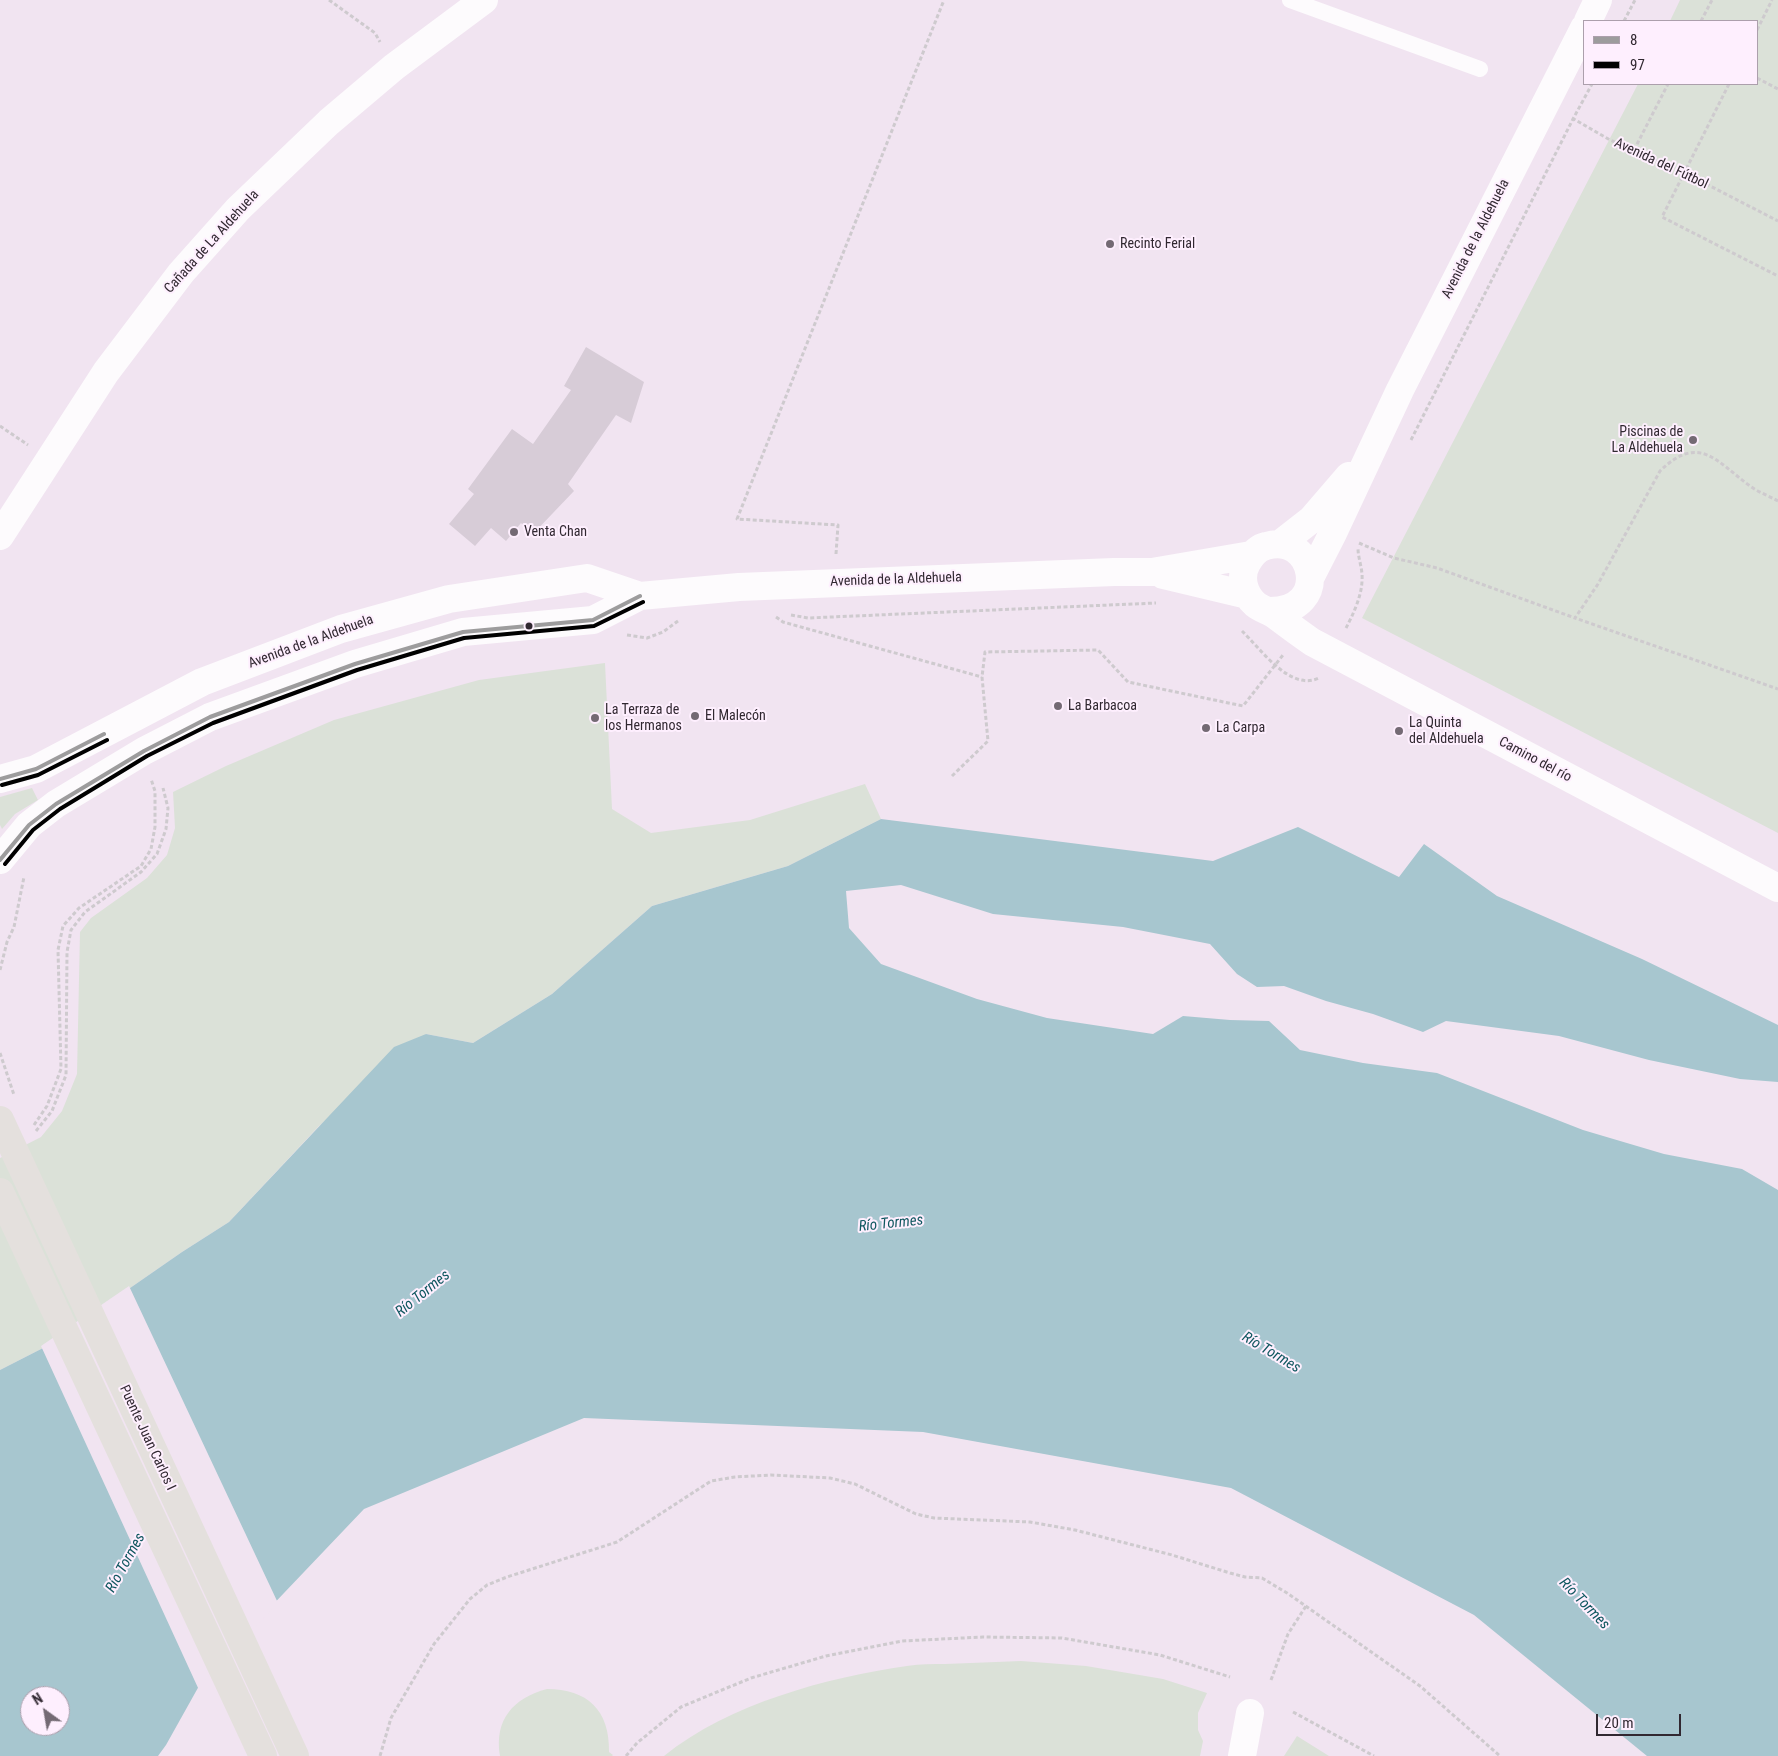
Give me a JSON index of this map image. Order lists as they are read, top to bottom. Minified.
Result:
{"streets":{"main road":["Puente Juan Carlos I"],"street":["Avenida de la Aldehuela","Cañada de La Aldehuela","Camino del río"],"path":["Avenida del Fútbol"]},"crossings":[["Avenida del Fútbol","Avenida de la Aldehuela"],["Avenida de la Aldehuela","Camino del río"]],"water":["Río Tormes"],"places":["Recinto Ferial","Piscinas de La Aldehuela","Venta Chan","La Barbacoa","El Malecón","La Terraza de los Hermanos","La Carpa","La Quinta del Aldehuela"],"lines":["transit line 8","transit line 97"],"legend":["8","97"],"scale_bar":"20 m","north":"top left"}
